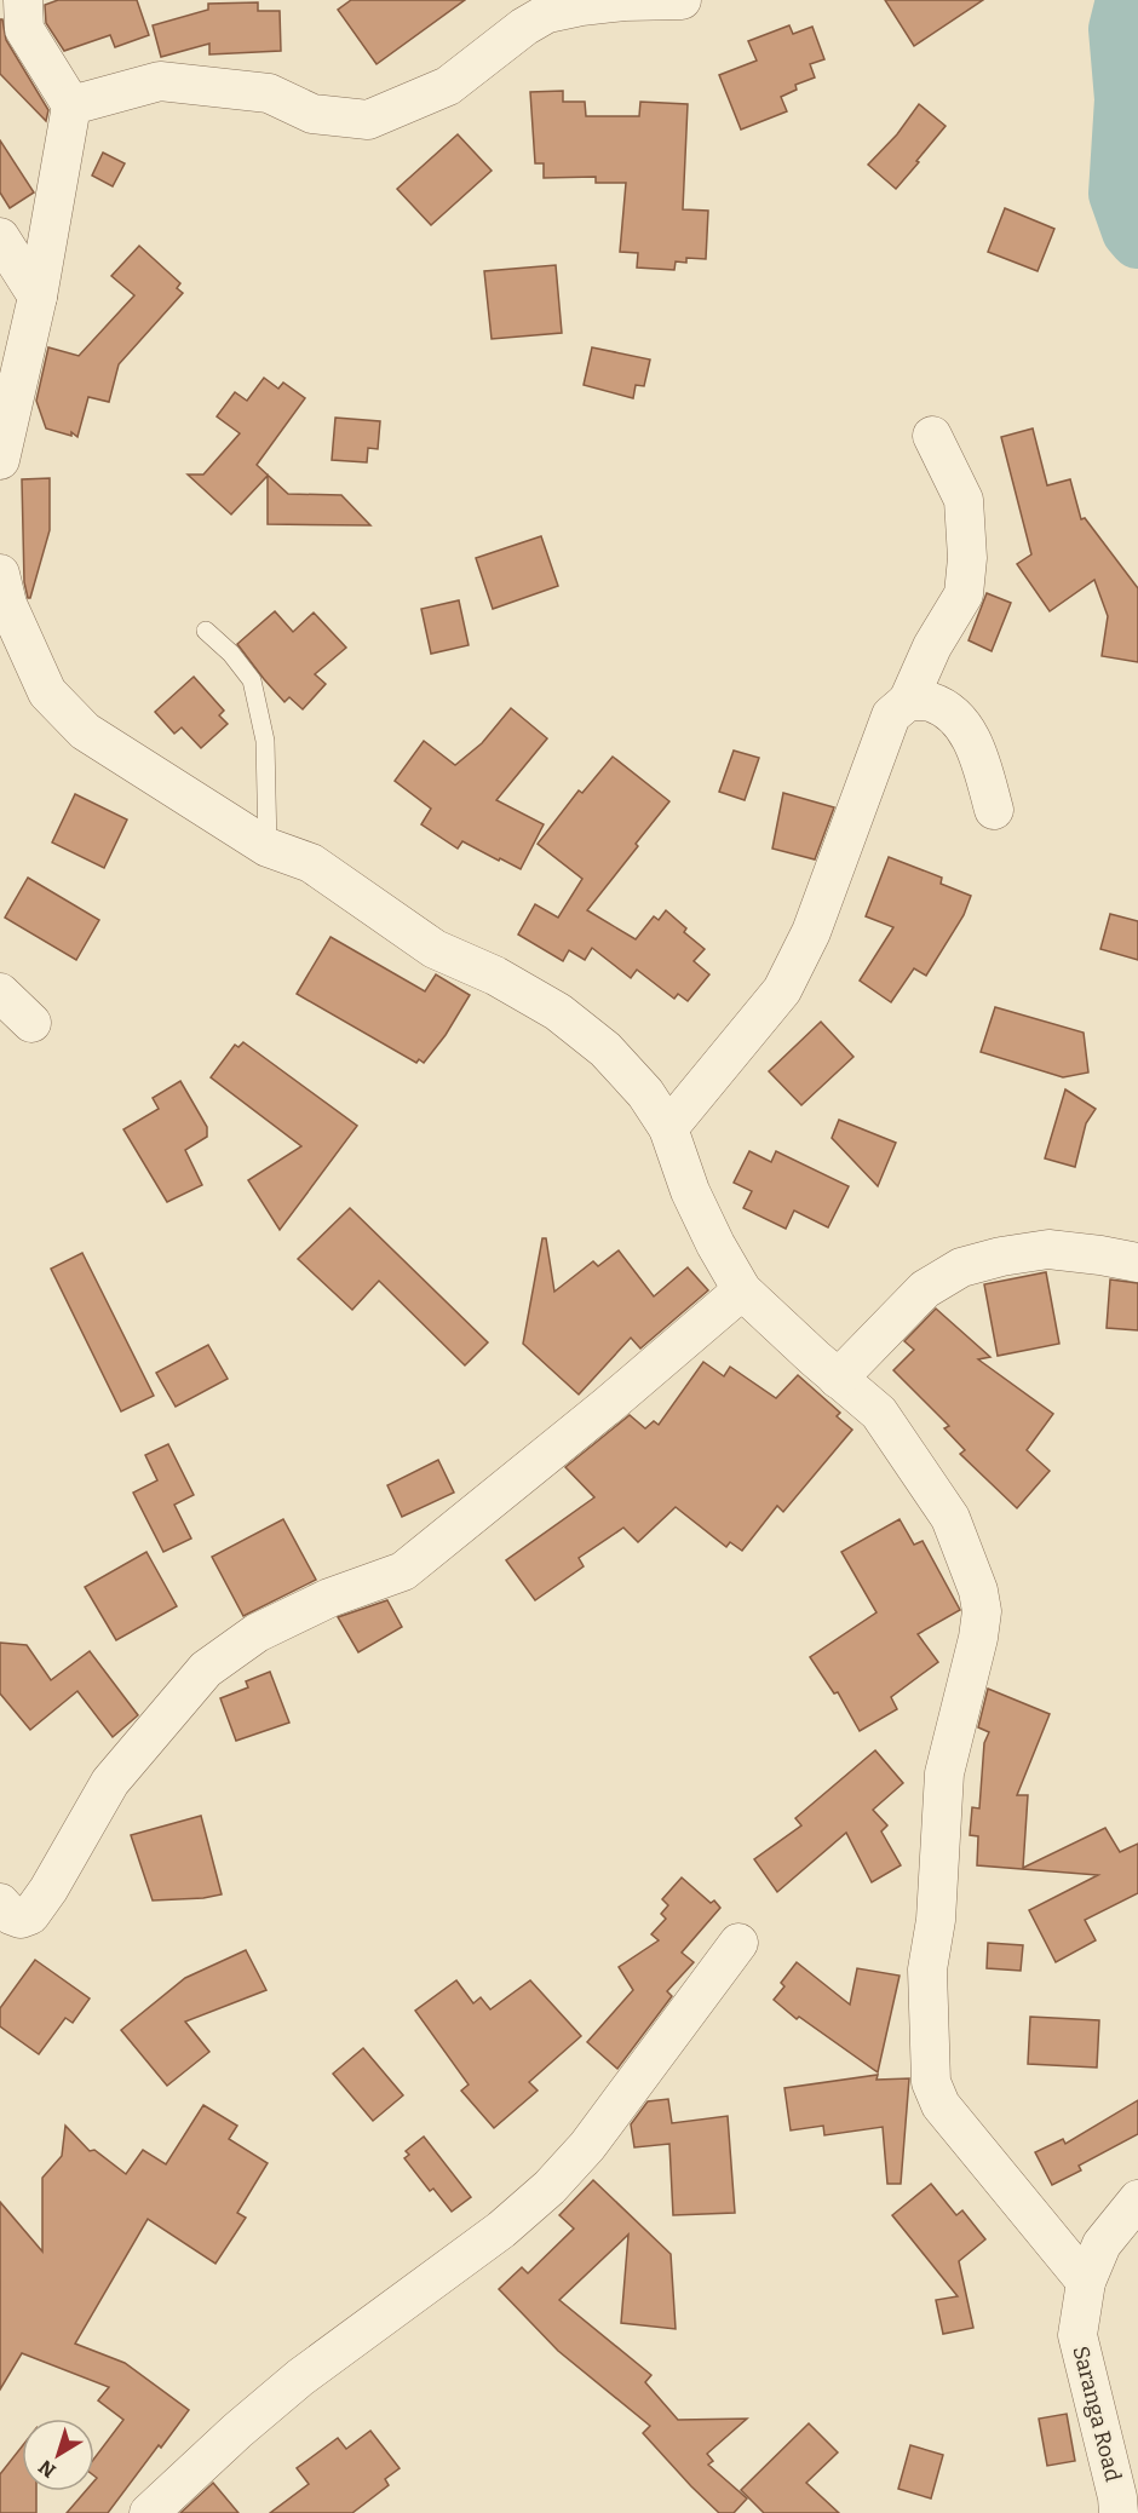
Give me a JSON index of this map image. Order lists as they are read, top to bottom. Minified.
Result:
{"streets":{"street":["Saranga Road"]},"north":"bottom left"}
